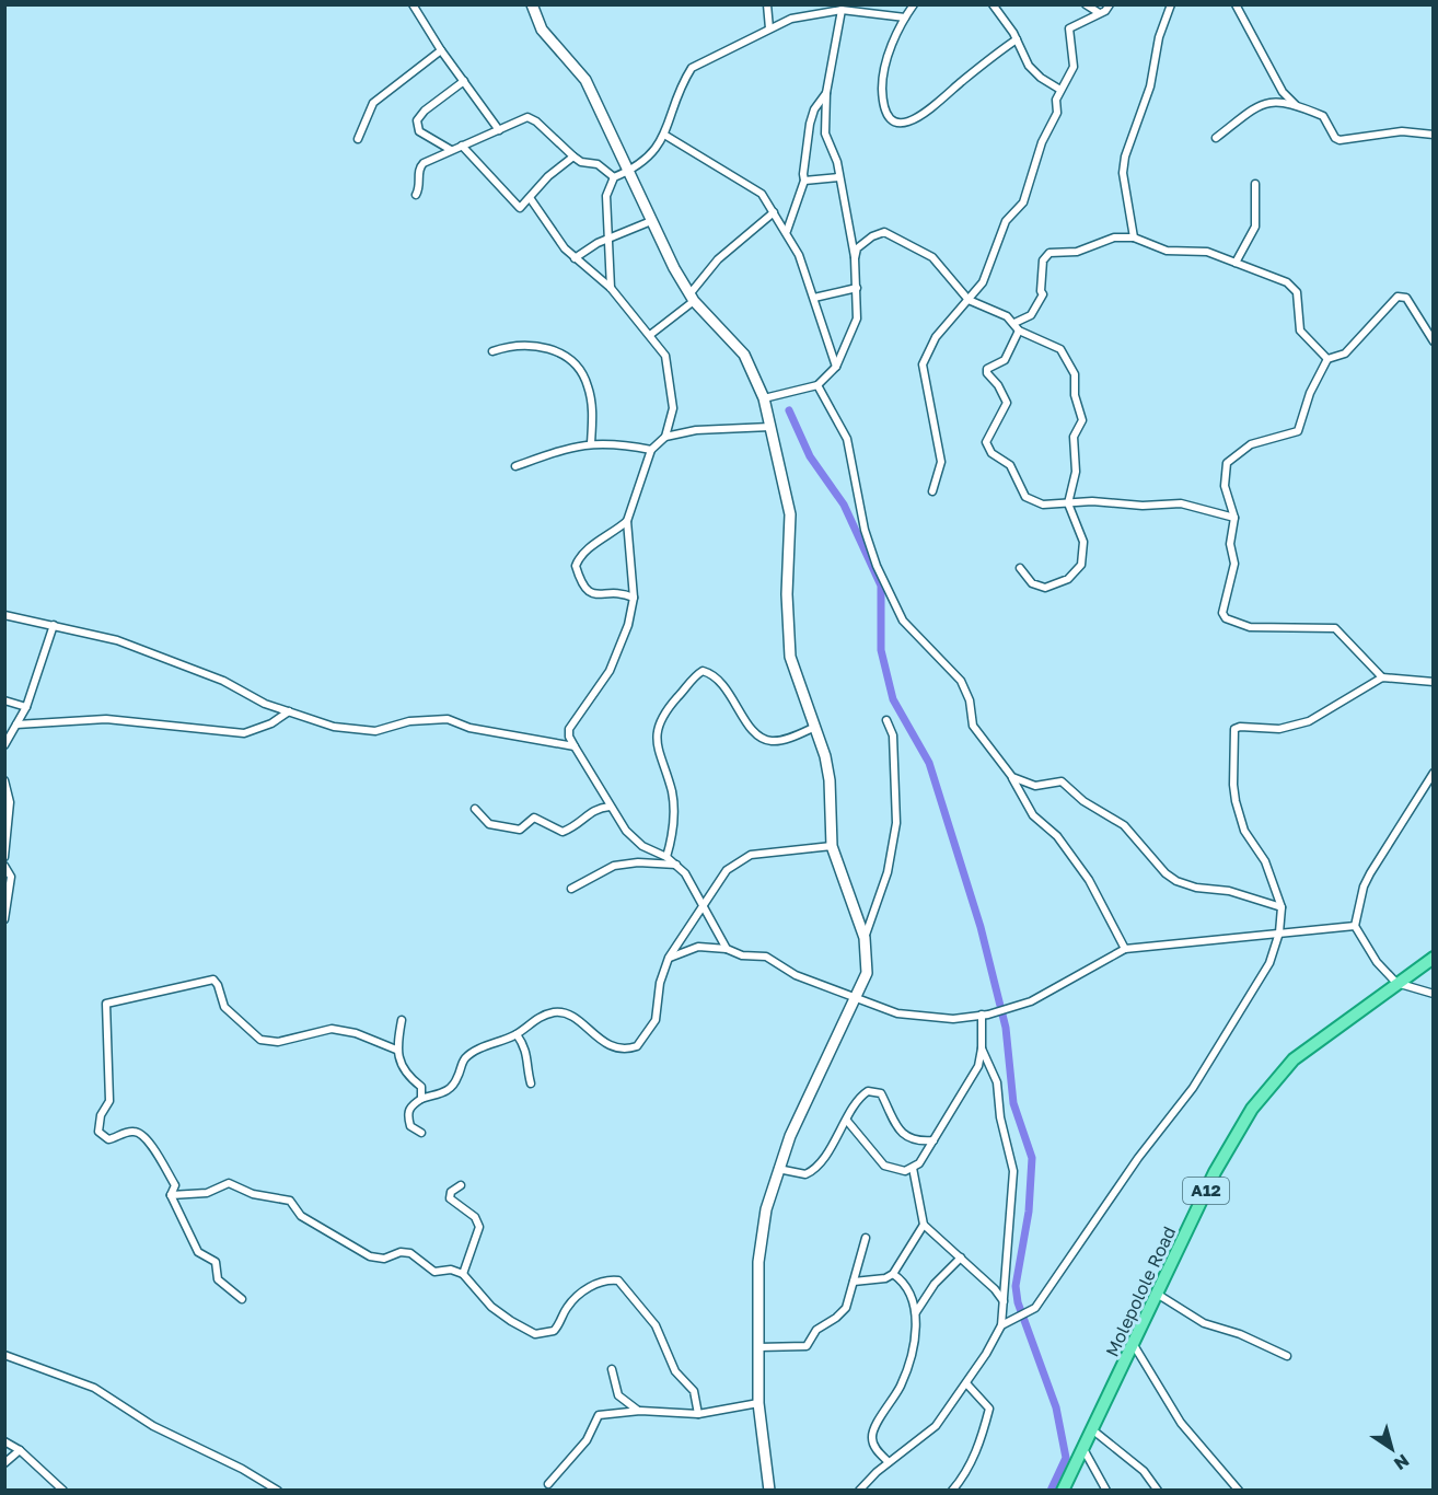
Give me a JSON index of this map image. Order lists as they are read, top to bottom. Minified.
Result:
{"streets":{"main road":["A12","Molepolole Road"]},"north":"bottom right"}
